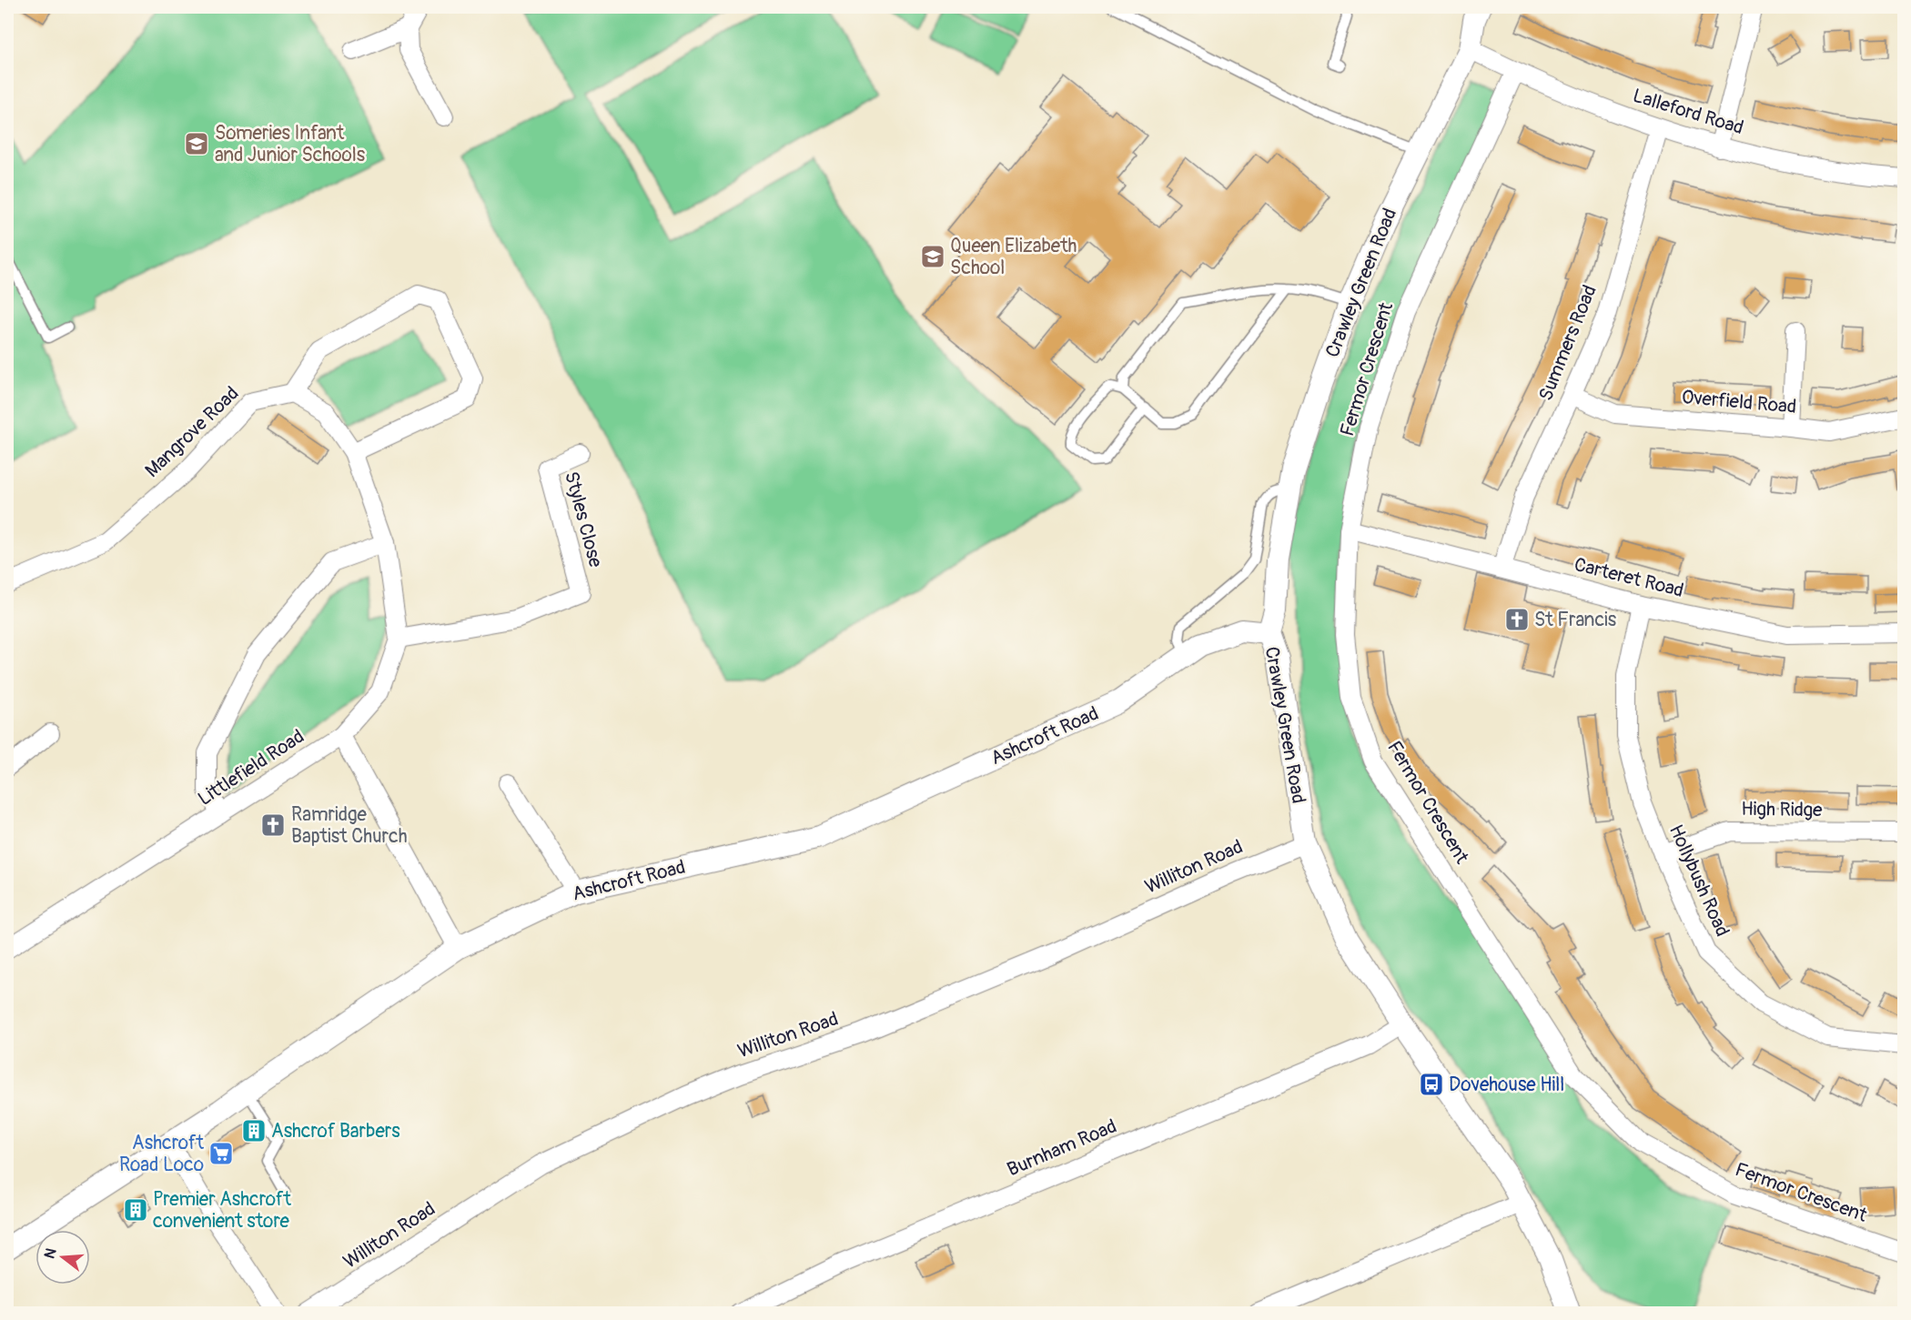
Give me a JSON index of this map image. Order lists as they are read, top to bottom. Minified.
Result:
{"streets":{"street":["Lalleford Road","Crawley Green Road","Summers Road","Fermor Crescent","Overfield Road","Mangrove Road","Styles Close","Carteret Road","Ashcroft Road","Littlefield Road","High Ridge","Williton Road","Hollybush Road","Burnham Road"]},"crossings":[["Lalleford Road","Crawley Green Road"],["Lalleford Road","Summers Road"],["Lalleford Road","Fermor Crescent"],["Crawley Green Road","Ashcroft Road"],["Crawley Green Road","Williton Road"],["Crawley Green Road","Burnham Road"],["Summers Road","Overfield Road"],["Summers Road","Carteret Road"],["Fermor Crescent","Carteret Road"],["Styles Close","Littlefield Road"],["Carteret Road","Hollybush Road"],["High Ridge","Hollybush Road"]],"places":{"school or university":["Someries Infant and Junior Schools","Queen Elizabeth School"],"church":["St Francis","Ramridge Baptist Church"],"bus stop":["Dovehouse Hill"],"building":["Ashcrof Barbers","Premier Ashcroft convenient store"],"supermarket":["Ashcroft Road Loco"]},"north":"left"}
